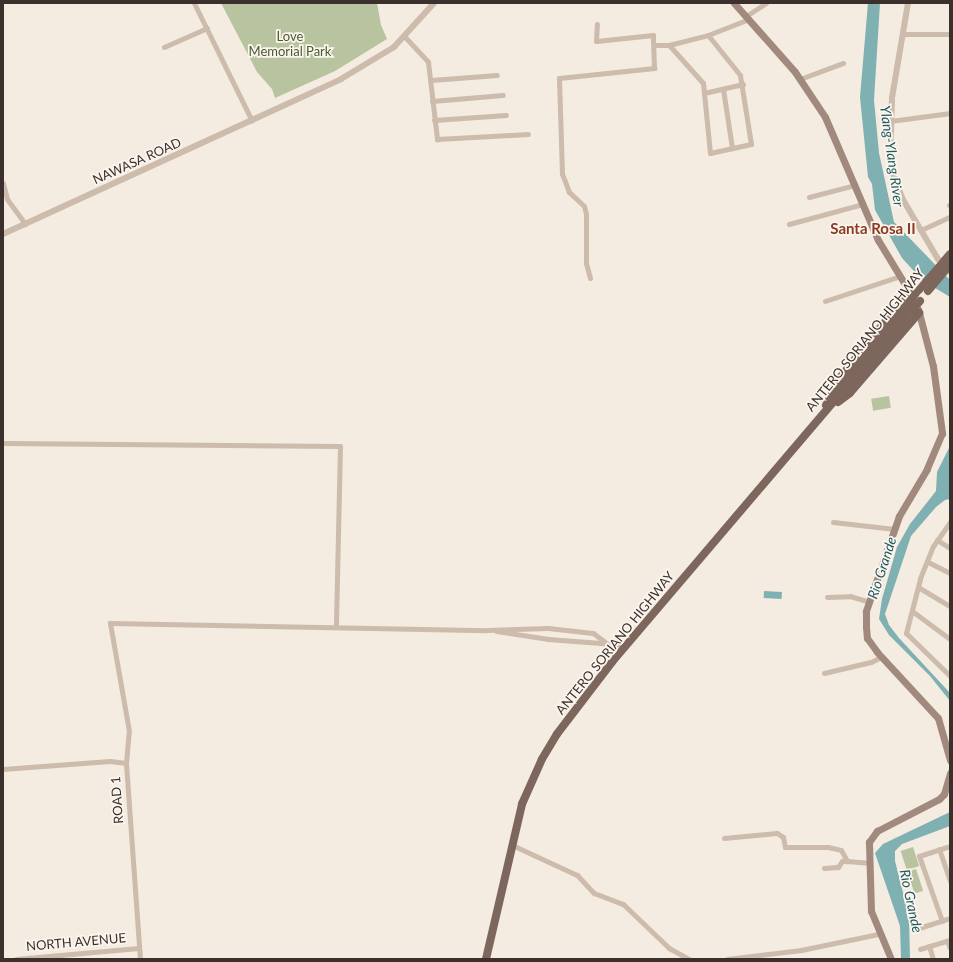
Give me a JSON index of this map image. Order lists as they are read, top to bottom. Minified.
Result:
{"streets":{"main road":["ANTERO SORIANO HIGHWAY"],"street":["NAWASA ROAD","ROAD 1","NORTH AVENUE"]},"crossings":[["ROAD 1","NORTH AVENUE"]],"districts":["Santa Rosa II"],"water":["Ylang-Ylang River","Rio Grande"],"parks":["Love Memorial Park"]}
